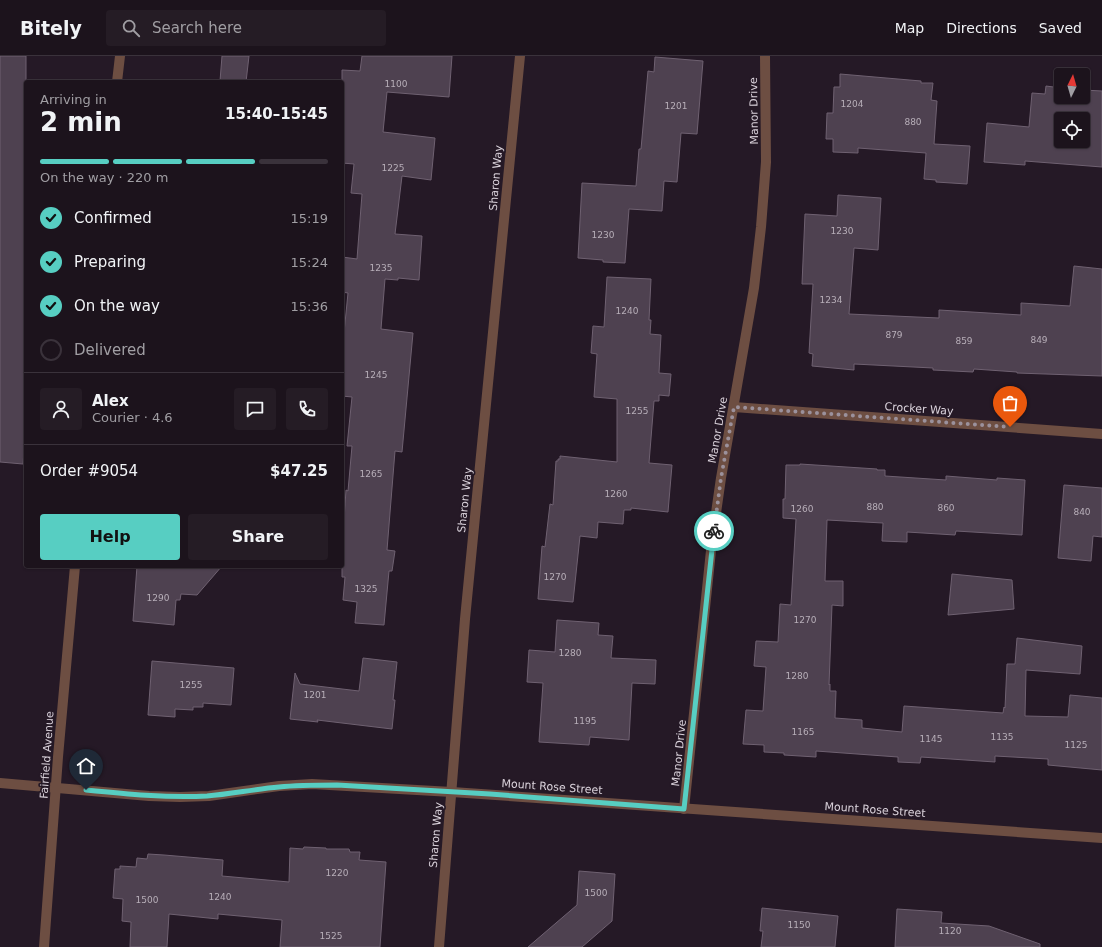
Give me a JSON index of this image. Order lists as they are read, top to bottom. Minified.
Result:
{"streets":{"street":["Manor Drive","Sharon Way","Crocker Way","Fairfield Avenue","Mount Rose Street"]},"crossings":[["Manor Drive","Crocker Way"],["Manor Drive","Mount Rose Street"],["Sharon Way","Mount Rose Street"],["Fairfield Avenue","Mount Rose Street"]],"house_numbers":["1100","1204","1201","880","1225","1230","1230","1235","1234","1240","879","849","859","1245","1255","1265","1260","880","860","1260","840","1270","1325","1290","1270","1280","1280","1255","1201","1195","1165","1135","1145","1125","1220","1500","1240","1500","1150","1120","1525"],"north":"top","page":{"header":"Bitely","search":"Search here","nav":["Map","Directions","Saved"],"heading":["2 min","Arriving in","15:40–15:45"],"panel":["Alex","Courier · 4.6","Order #9054","$47.25"],"bar":"On the way · 220 m","list":[["Confirmed","15:19"],["Preparing","15:24"],["On the way","15:36"],"Delivered"],"buttons":["Help","Share"]}}
